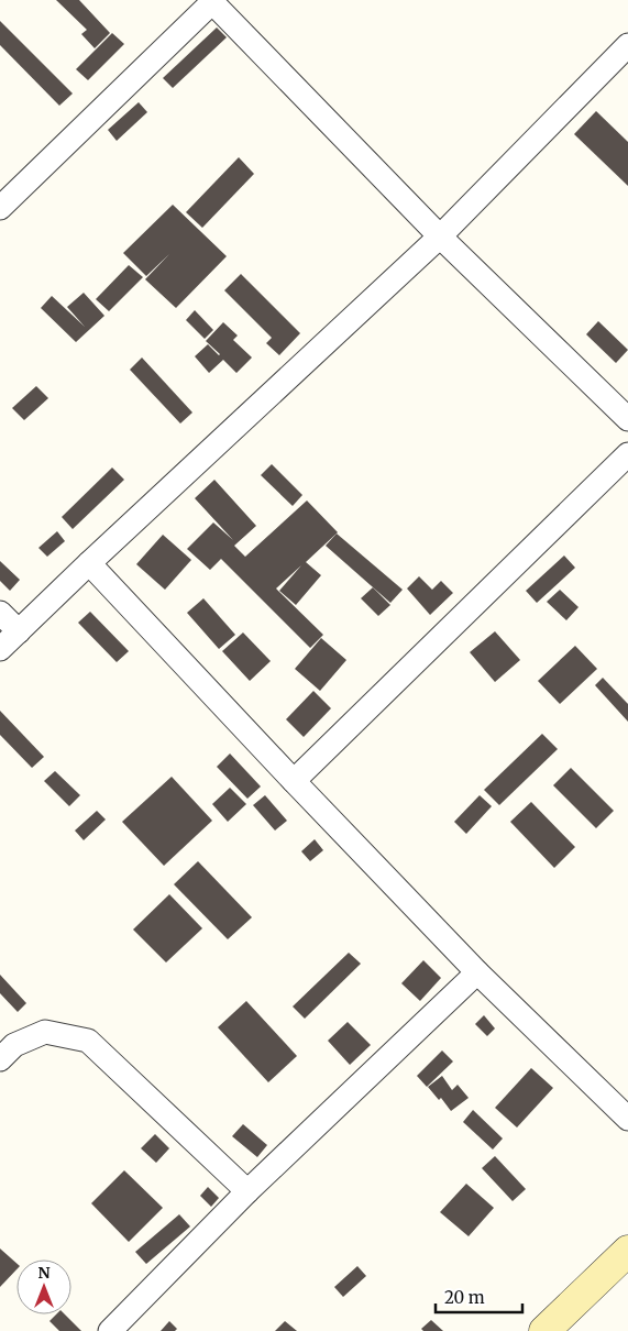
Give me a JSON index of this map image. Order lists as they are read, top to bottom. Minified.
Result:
{"scale_bar":"20 m","north":"top"}
